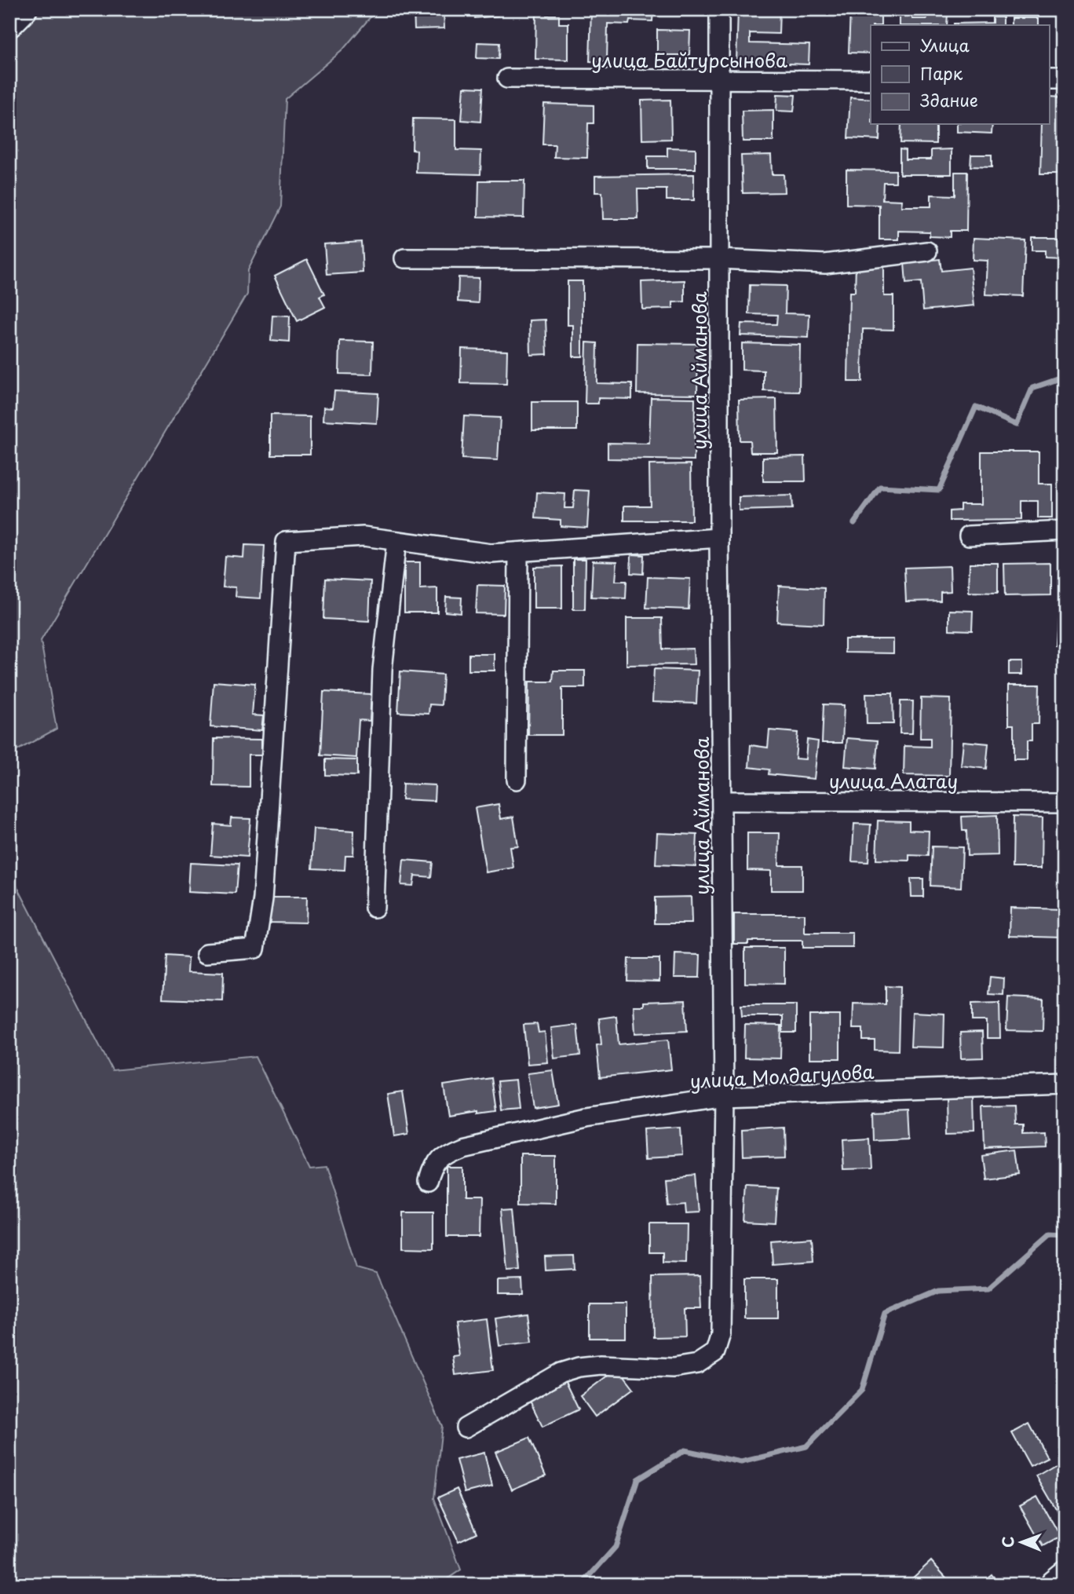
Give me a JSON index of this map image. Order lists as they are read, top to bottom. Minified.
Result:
{"streets":{"street":["улица Байтурсынова","улица Айманова","улица Алатау","улица Молдагулова"]},"crossings":[["улица Байтурсынова","улица Айманова"],["улица Айманова","улица Алатау"],["улица Айманова","улица Молдагулова"]],"legend":["Улица","Парк","Здание"],"north":"left"}
